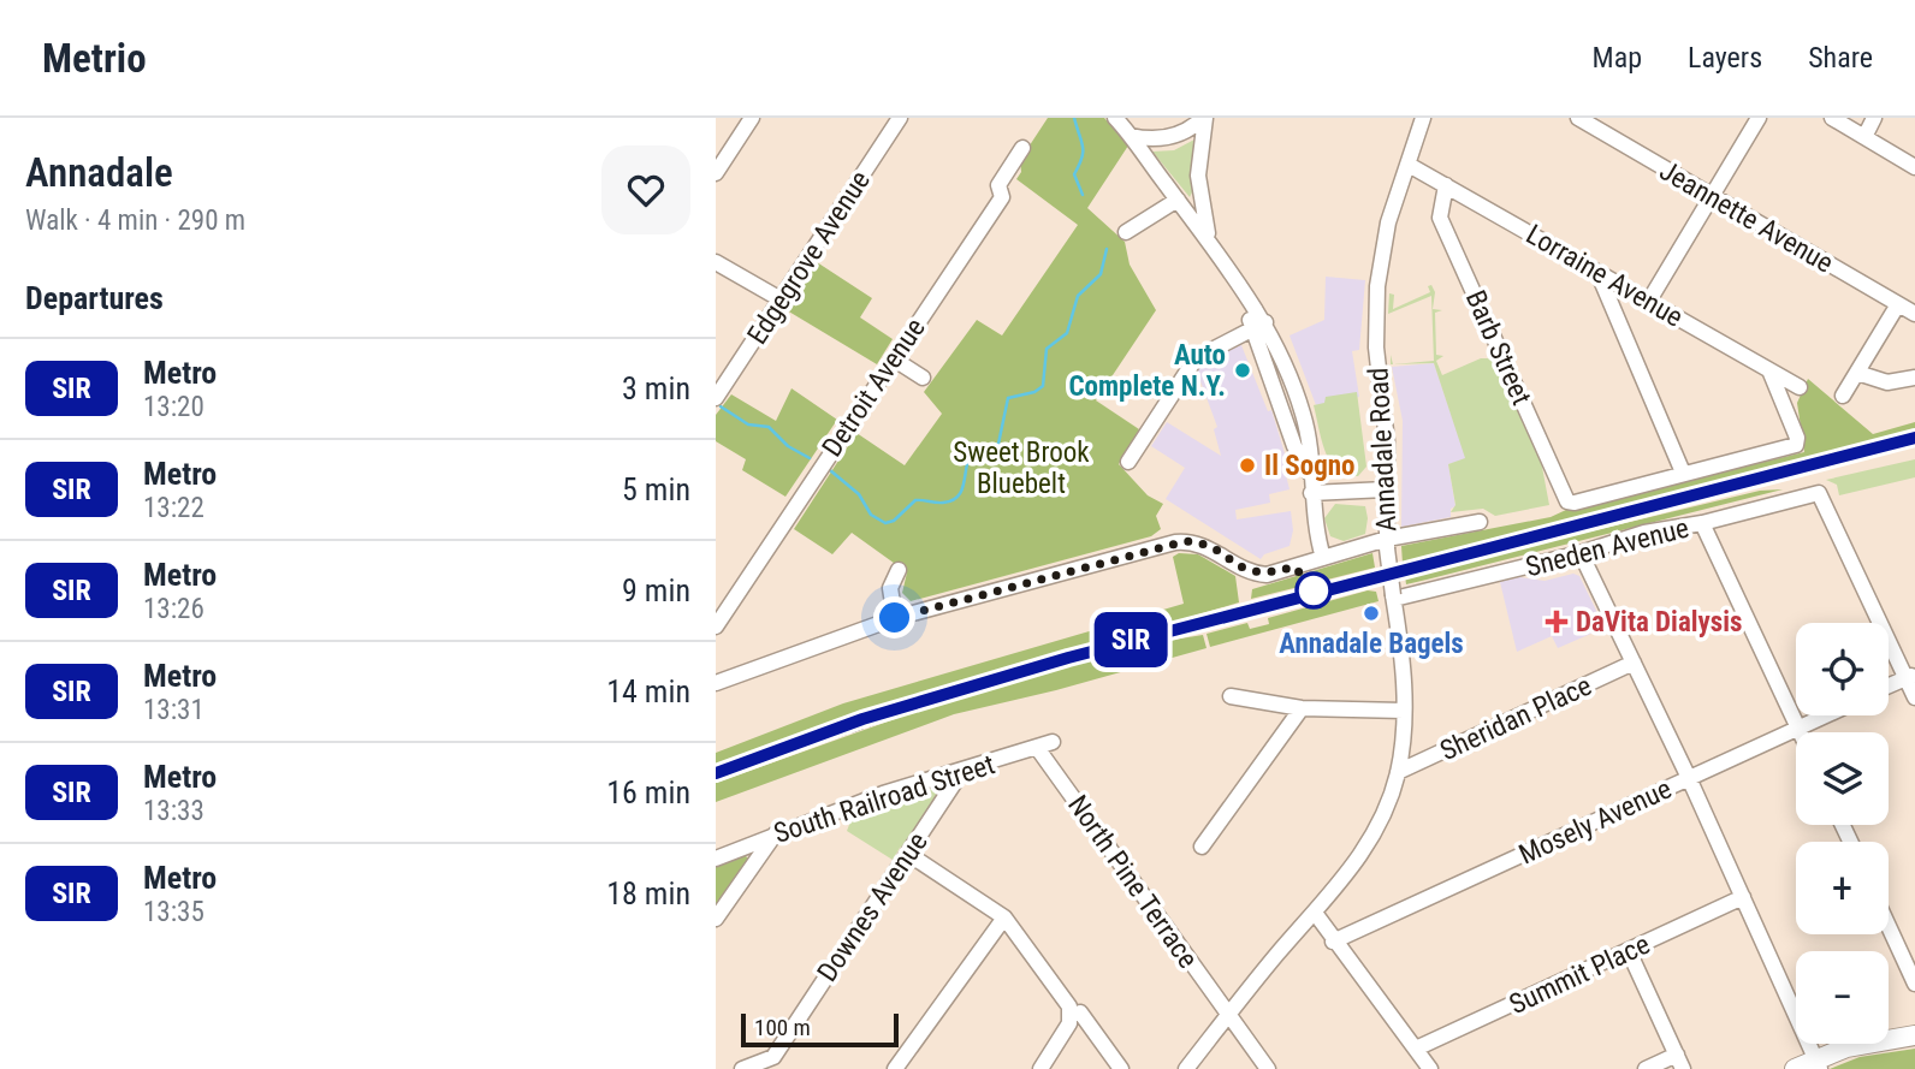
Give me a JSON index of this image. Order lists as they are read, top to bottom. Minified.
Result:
{"streets":{"street":["Jeannette Avenue","Edgegrove Avenue","Lorraine Avenue","Barb Street","Detroit Avenue","Annadale Road","Sneden Avenue","Sheridan Place","South Railroad Street","Mosely Avenue","North Pine Terrace","Downes Avenue","Summit Place"]},"crossings":[["Lorraine Avenue","Barb Street"],["Lorraine Avenue","Annadale Road"],["Annadale Road","Sneden Avenue"],["Annadale Road","Sheridan Place"],["Annadale Road","North Pine Terrace"],["South Railroad Street","North Pine Terrace"],["South Railroad Street","Downes Avenue"]],"parks":["Sweet Brook Bluebelt"],"places":{"other":["Auto Complete N.Y.","Il Sogno","Annadale Bagels"],"health":["DaVita Dialysis"]},"lines":["metro line SIR"],"scale_bar":"100 m","page":{"header":"Metrio","nav":["Map","Layers","Share"],"heading":[["Annadale","Walk · 4 min · 290 m"],"Departures"],"on_map":"SIR","list":[{"mark":"SIR","name":"Metro","note":"13:20","value":"3 min"},{"mark":"SIR","name":"Metro","note":"13:22","value":"5 min"},{"mark":"SIR","name":"Metro","note":"13:26","value":"9 min"},{"mark":"SIR","name":"Metro","note":"13:31","value":"14 min"},{"mark":"SIR","name":"Metro","note":"13:33","value":"16 min"},{"mark":"SIR","name":"Metro","note":"13:35","value":"18 min"}],"map_buttons":["+","−"],"scale":"100 m"}}
